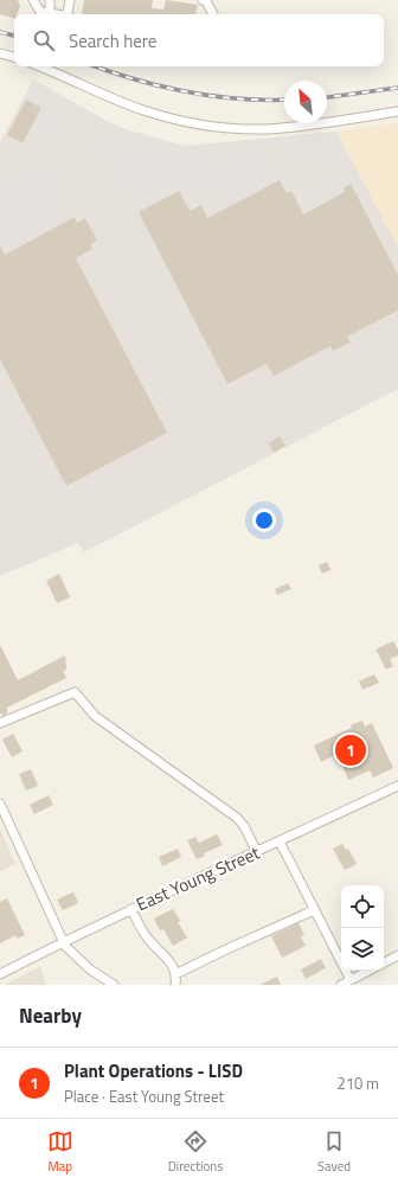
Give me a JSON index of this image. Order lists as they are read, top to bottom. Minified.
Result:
{"streets":{"street":["East Young Street"]},"north":"top left","page":{"search":"Search here","pins":"1","heading":"Nearby","list":[{"mark":"1","name":"Plant Operations - LISD","note":"Place · East Young Street","value":"210 m"}],"nav":["Map","Directions","Saved"]}}
